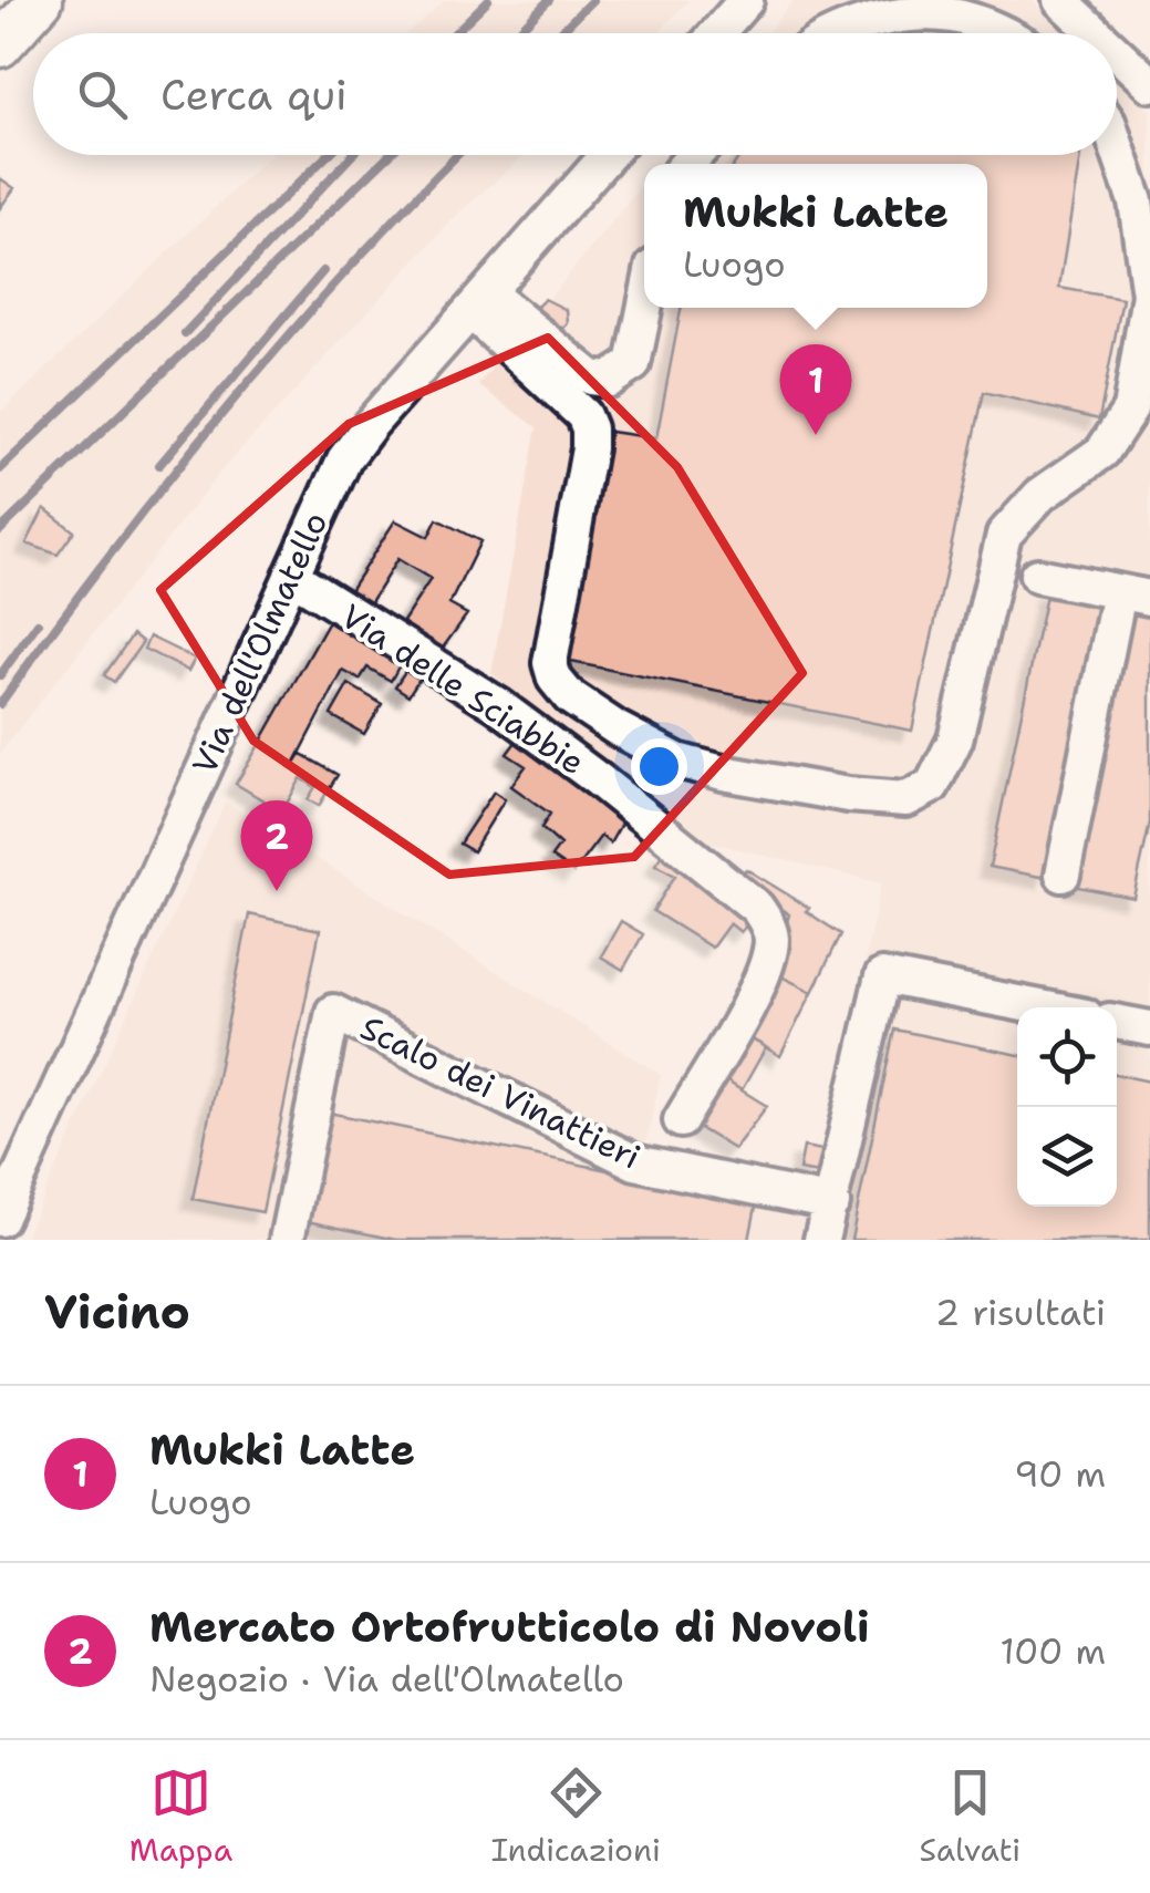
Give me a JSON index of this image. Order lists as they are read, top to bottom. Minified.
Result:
{"streets":{"street":["Via dell'Olmatello","Via delle Sciabbie","Scalo dei Vinattieri"]},"crossings":[["Via dell'Olmatello","Via delle Sciabbie"]],"page":{"search":"Cerca qui","popup":["Mukki Latte","Luogo"],"pins":["1","2"],"heading":["Vicino","2 risultati"],"list":[{"mark":"1","name":"Mukki Latte","note":"Luogo","value":"90 m"},{"mark":"2","name":"Mercato Ortofrutticolo di Novoli","note":"Negozio · Via dell'Olmatello","value":"100 m"}],"nav":["Mappa","Indicazioni","Salvati"]}}
